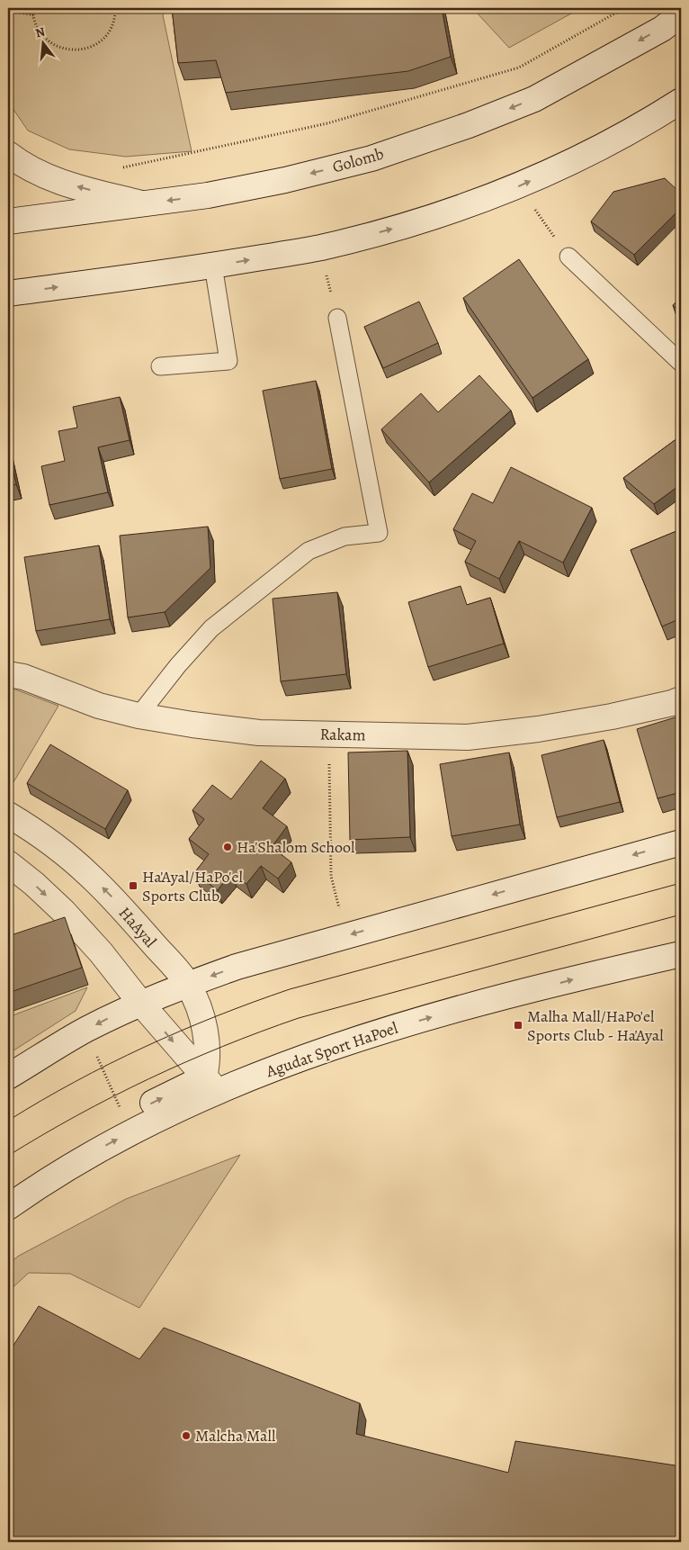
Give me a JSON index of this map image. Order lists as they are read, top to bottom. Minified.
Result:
{"streets":{"street":["Golomb","Rakam","HaAyal","Agudat Sport HaPoel"]},"crossings":[["HaAyal","Agudat Sport HaPoel"]],"places":{"other":["Ha'Shalom School","Malcha Mall"],"transit":["Ha'Ayal/HaPo'el Sports Club","Malha Mall/HaPo'el Sports Club - Ha'Ayal"]},"north":"top"}
